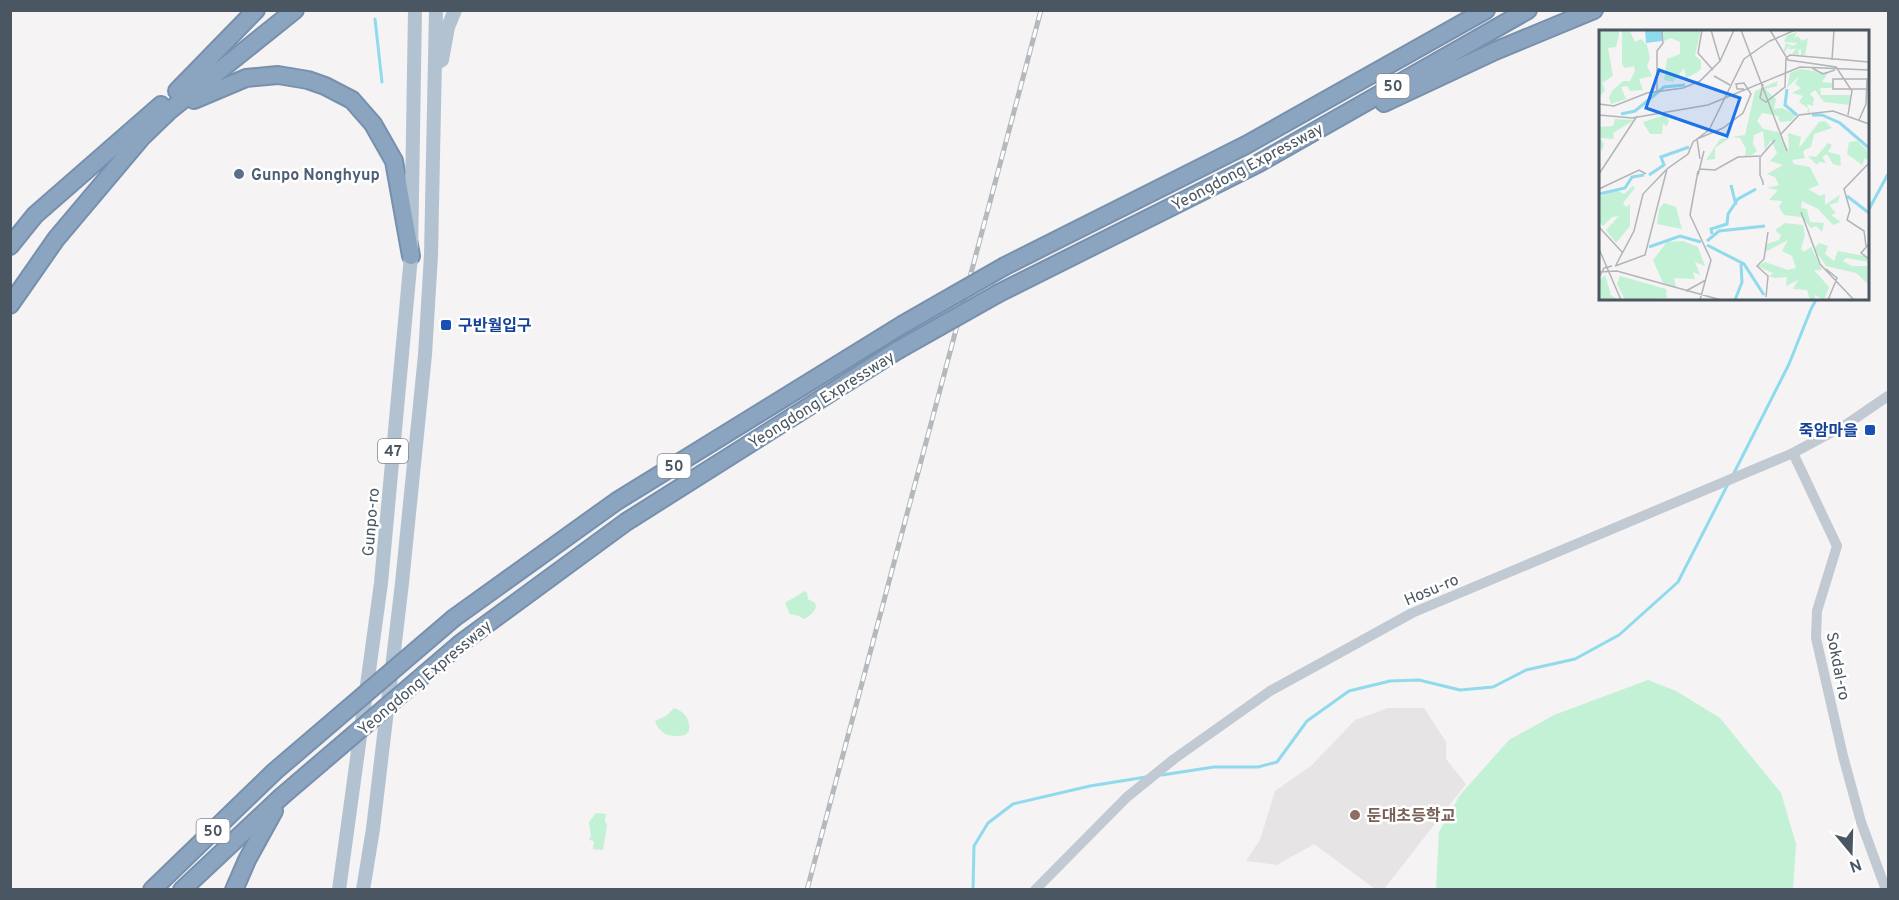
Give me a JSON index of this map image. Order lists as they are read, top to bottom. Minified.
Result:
{"streets":{"highway":["50","Yeongdong Expressway"],"main road":["47","Gunpo-ro"],"street":["Hosu-ro","Sokdal-ro"]},"crossings":[["Hosu-ro","Sokdal-ro"]],"places":{"other":["Gunpo Nonghyup","둔대초등학교"],"transit":["구반월입구","죽암마을"]},"north":"bottom"}
